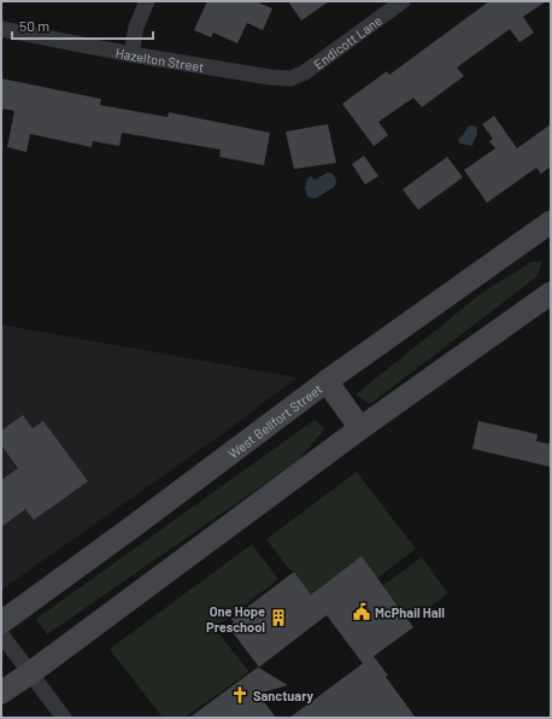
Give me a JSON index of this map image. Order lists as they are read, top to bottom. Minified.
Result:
{"streets":{"main road":["West Bellfort Street"],"street":["Endicott Lane","Hazelton Street"]},"crossings":[["Endicott Lane","Hazelton Street"]],"places":{"public building":["McPhail Hall"],"building":["One Hope Preschool"],"church":["Sanctuary"]},"scale_bar":"50 m"}
